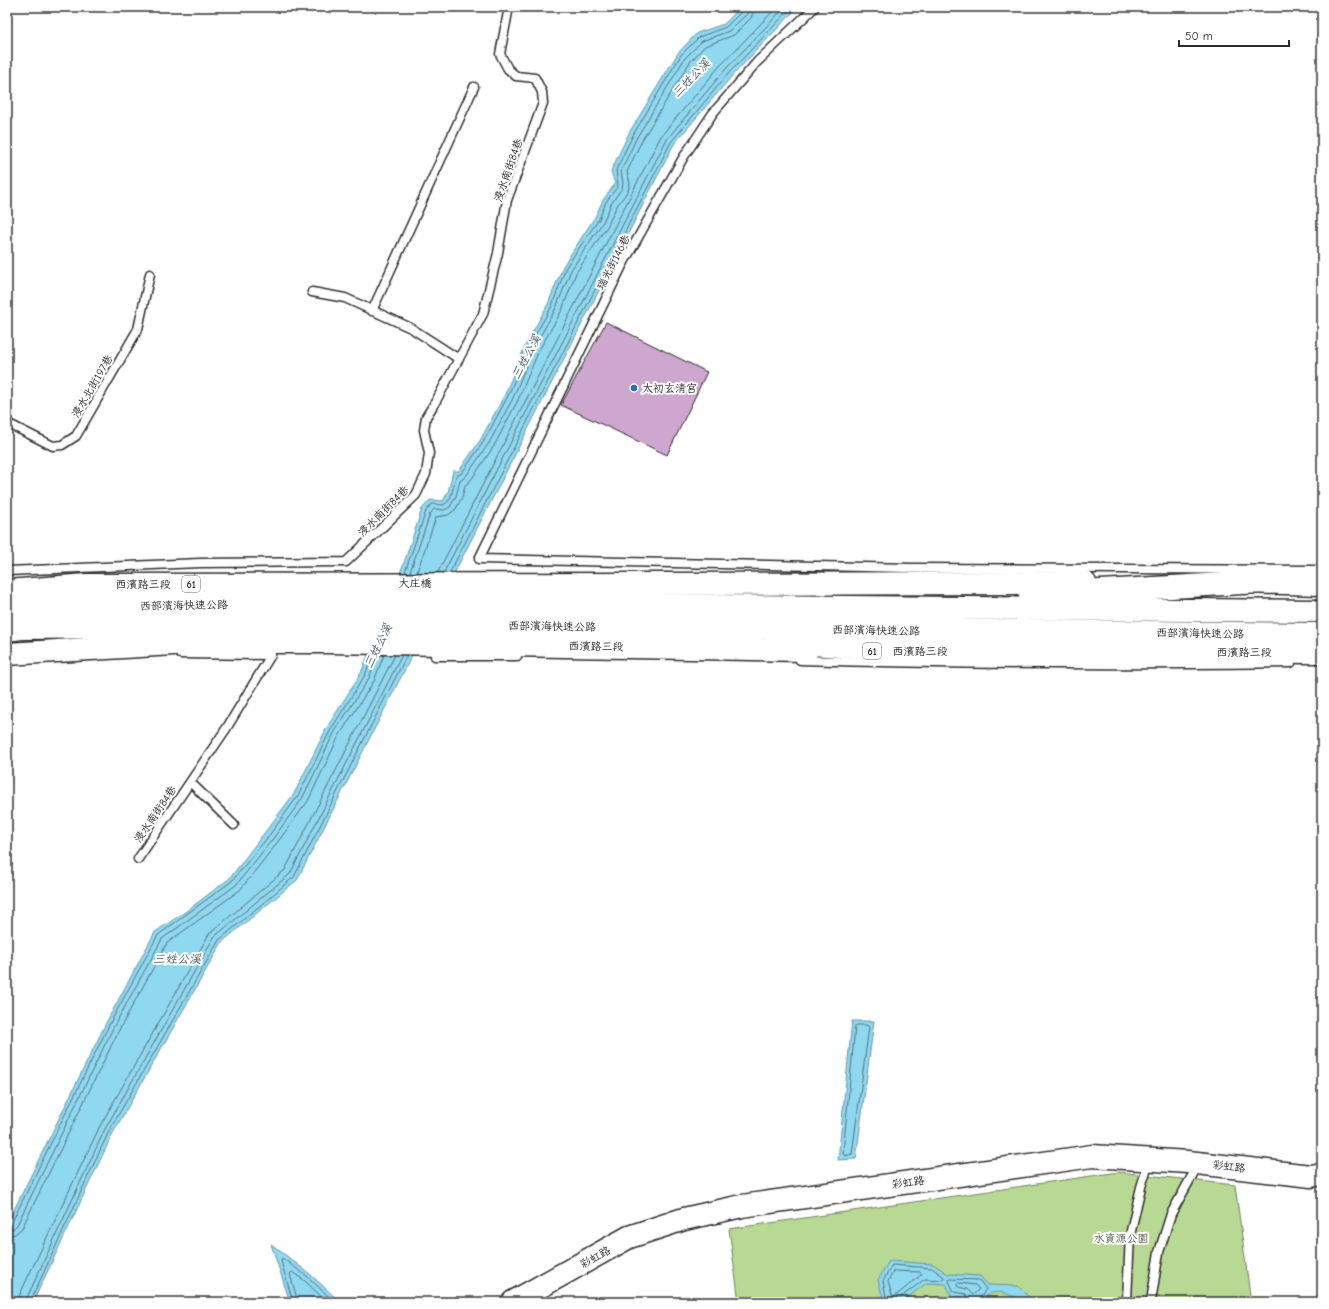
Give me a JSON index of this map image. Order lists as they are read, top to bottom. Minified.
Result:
{"streets":{"main road":["大庄橋","西濱路三段","61","西部濱海快速公路","彩虹路"],"lane":["浸水南街84巷","瑞光街146巷","浸水北街197巷"]},"crossings":[["浸水南街84巷","西濱路三段"],["大庄橋","西濱路三段"],["大庄橋","61"],["大庄橋","西部濱海快速公路"],["西濱路三段","61"],["西濱路三段","西部濱海快速公路"],["61","西部濱海快速公路"]],"water":["三姓公溪"],"parks":["水資源公園"],"places":["太初玄清宮"],"scale_bar":"50 m"}
